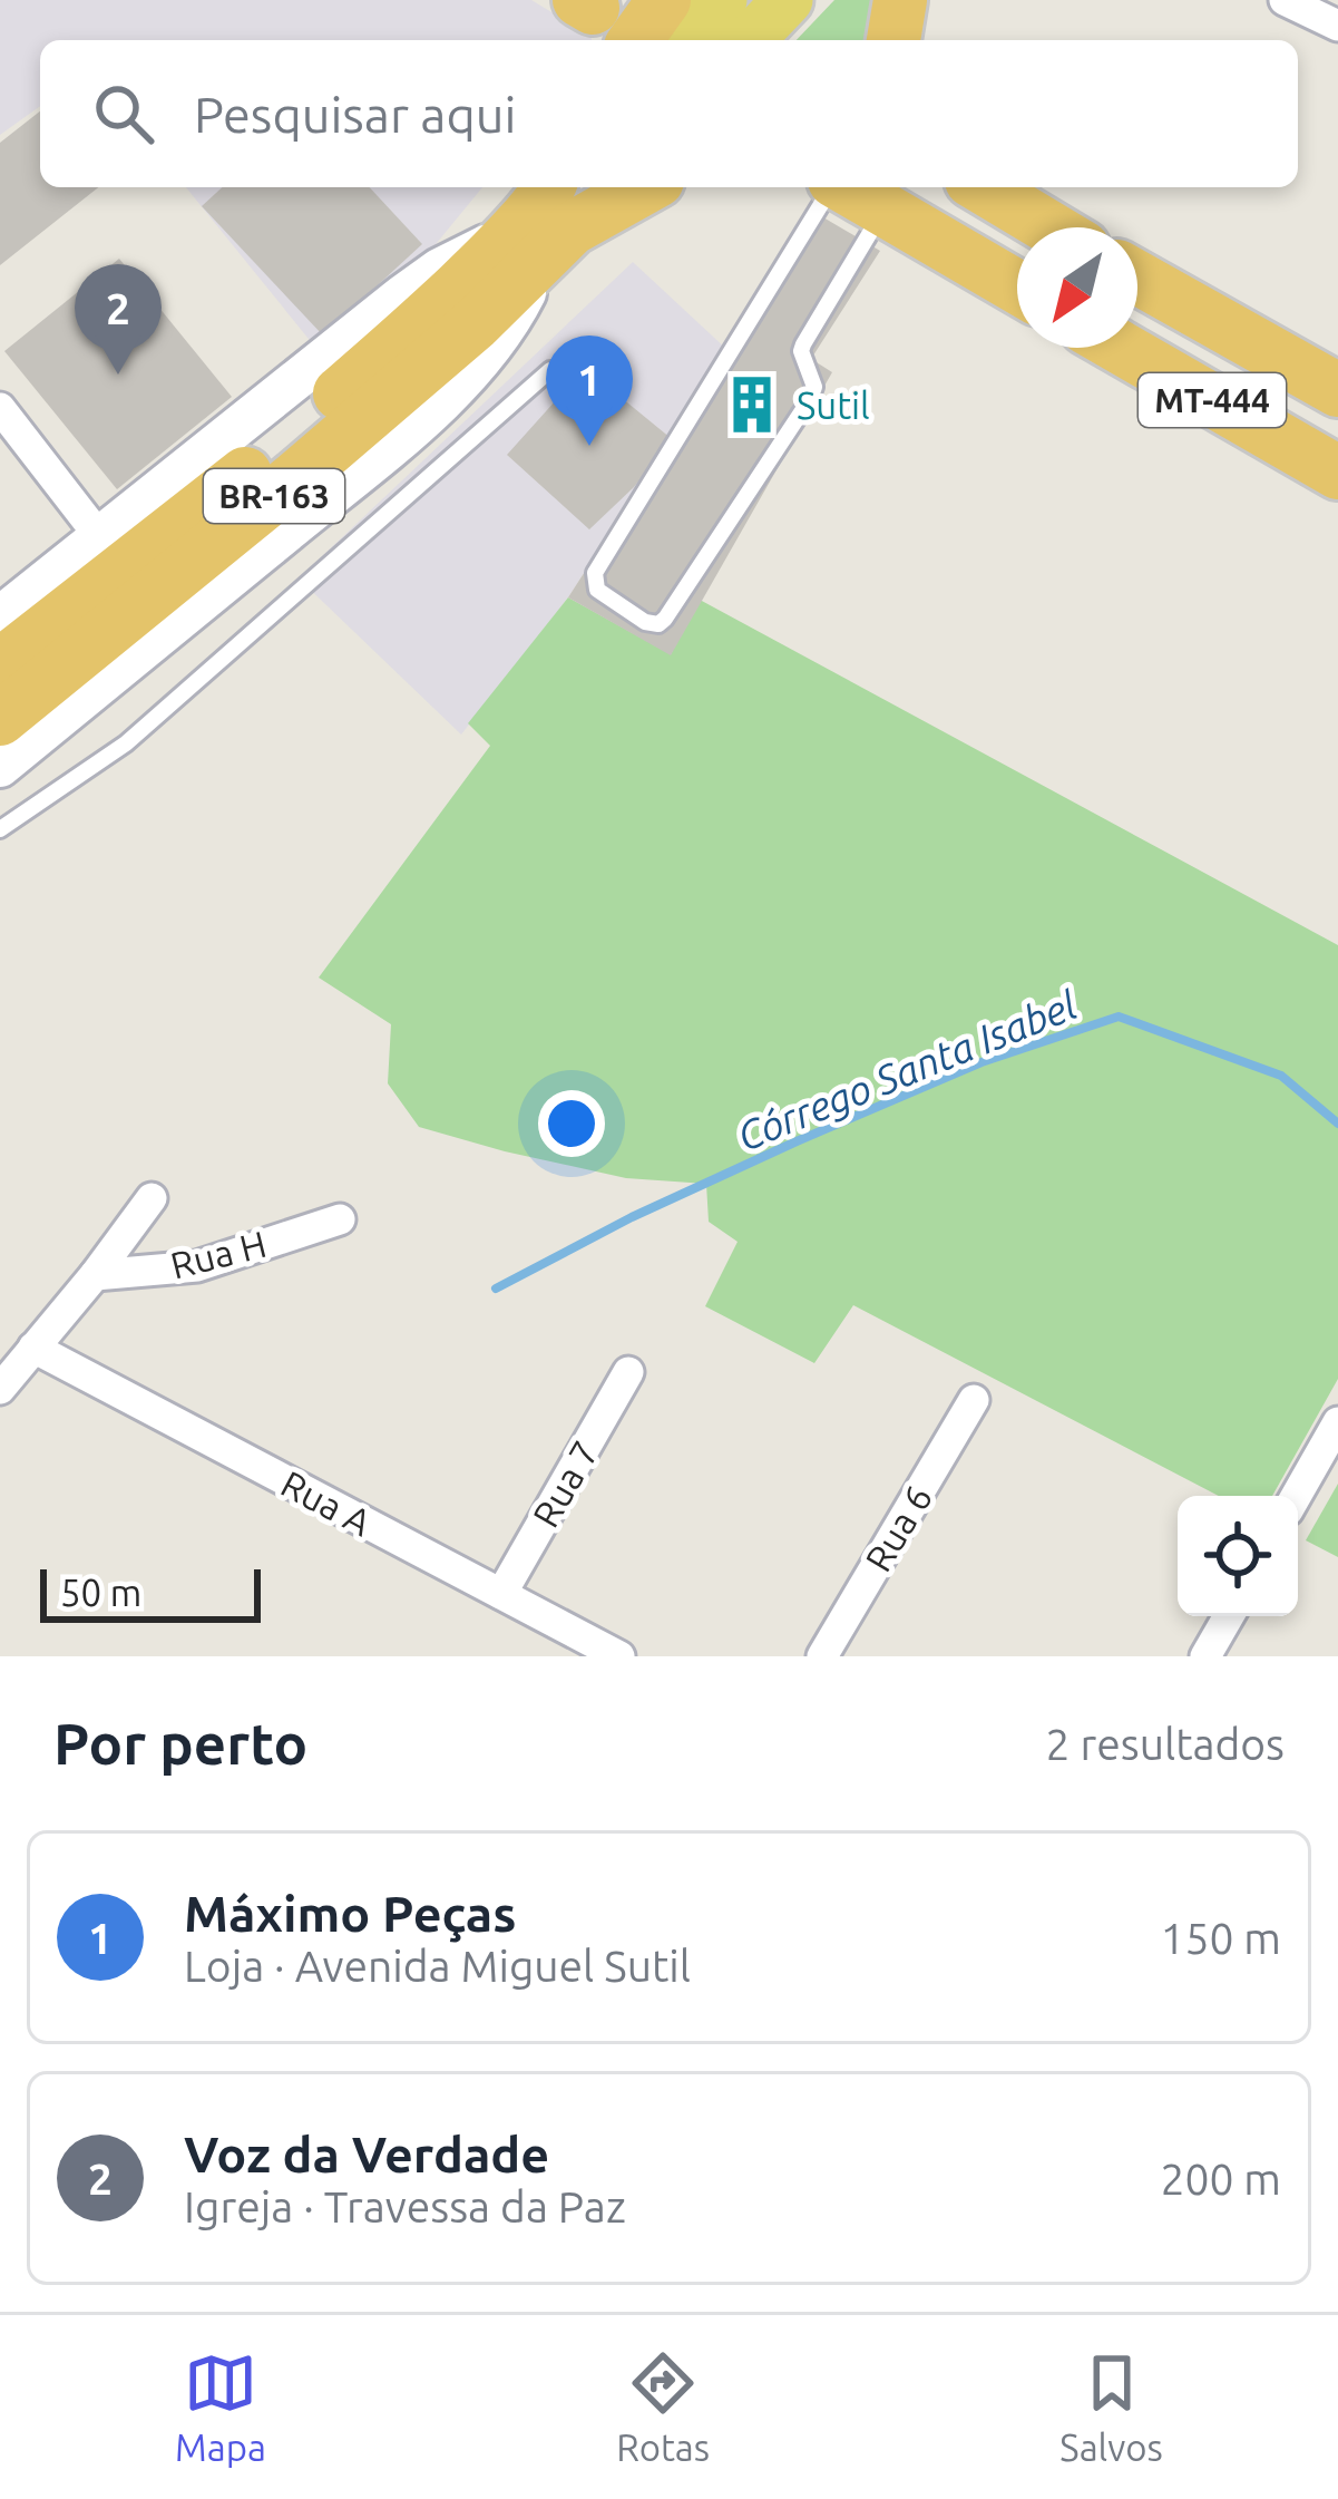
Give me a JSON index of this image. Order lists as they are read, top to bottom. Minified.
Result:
{"streets":{"highway":["MT-444","BR-163"],"street":["Rua H","Rua 7","Rua A","Rua 6"]},"crossings":[["Rua H","Rua A"],["Rua 7","Rua A"]],"water":["Córrego Santa Isabel"],"places":{"building":["Sutil"]},"scale_bar":"50 m","north":"bottom left","page":{"search":"Pesquisar aqui","pins":["2","1"],"scale":"50 m","heading":["Por perto","2 resultados"],"list":[{"mark":"1","name":"Máximo Peças","note":"Loja · Avenida Miguel Sutil","value":"150 m"},{"mark":"2","name":"Voz da Verdade","note":"Igreja · Travessa da Paz","value":"200 m"}],"nav":["Mapa","Rotas","Salvos"]}}
